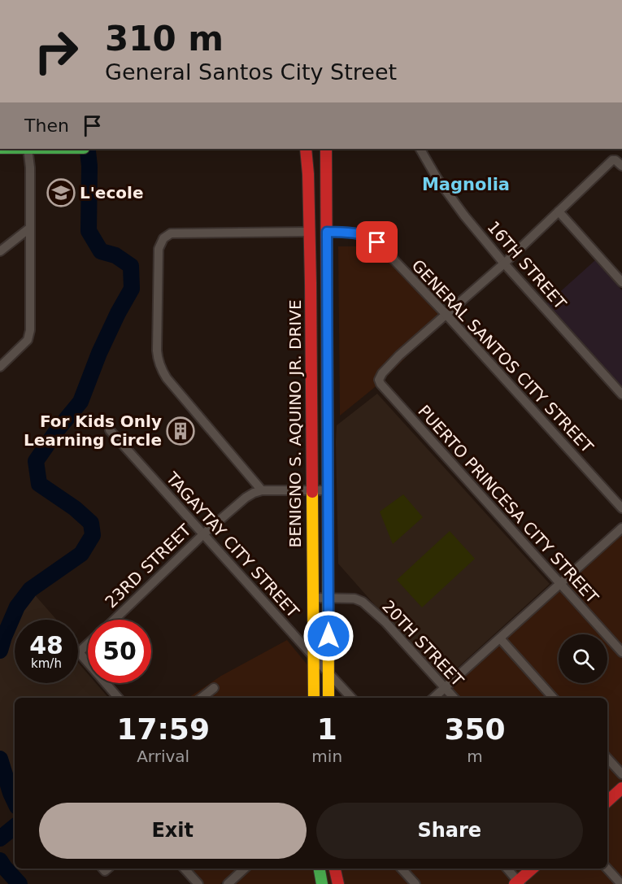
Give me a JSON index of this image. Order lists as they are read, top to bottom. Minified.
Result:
{"streets":{"main road":["BENIGNO S. AQUINO JR. DRIVE"],"street":["16TH STREET","GENERAL SANTOS CITY STREET","PUERTO PRINCESA CITY STREET","TAGAYTAY CITY STREET","23RD STREET","20TH STREET"]},"crossings":[["GENERAL SANTOS CITY STREET","BENIGNO S. AQUINO JR. DRIVE"],["GENERAL SANTOS CITY STREET","PUERTO PRINCESA CITY STREET"],["BENIGNO S. AQUINO JR. DRIVE","TAGAYTAY CITY STREET"],["BENIGNO S. AQUINO JR. DRIVE","20TH STREET"],["TAGAYTAY CITY STREET","23RD STREET"]],"districts":["Magnolia"],"places":{"school or university":["L'ecole"],"building":["For Kids Only Learning Circle"]},"page":{"turn":["310 m","General Santos City Street"],"then":"Then","speed":"48 km/h","limit":"50","eta":["17:59","Arrival","1","min","350","m"],"buttons":["Exit","Share"]}}
